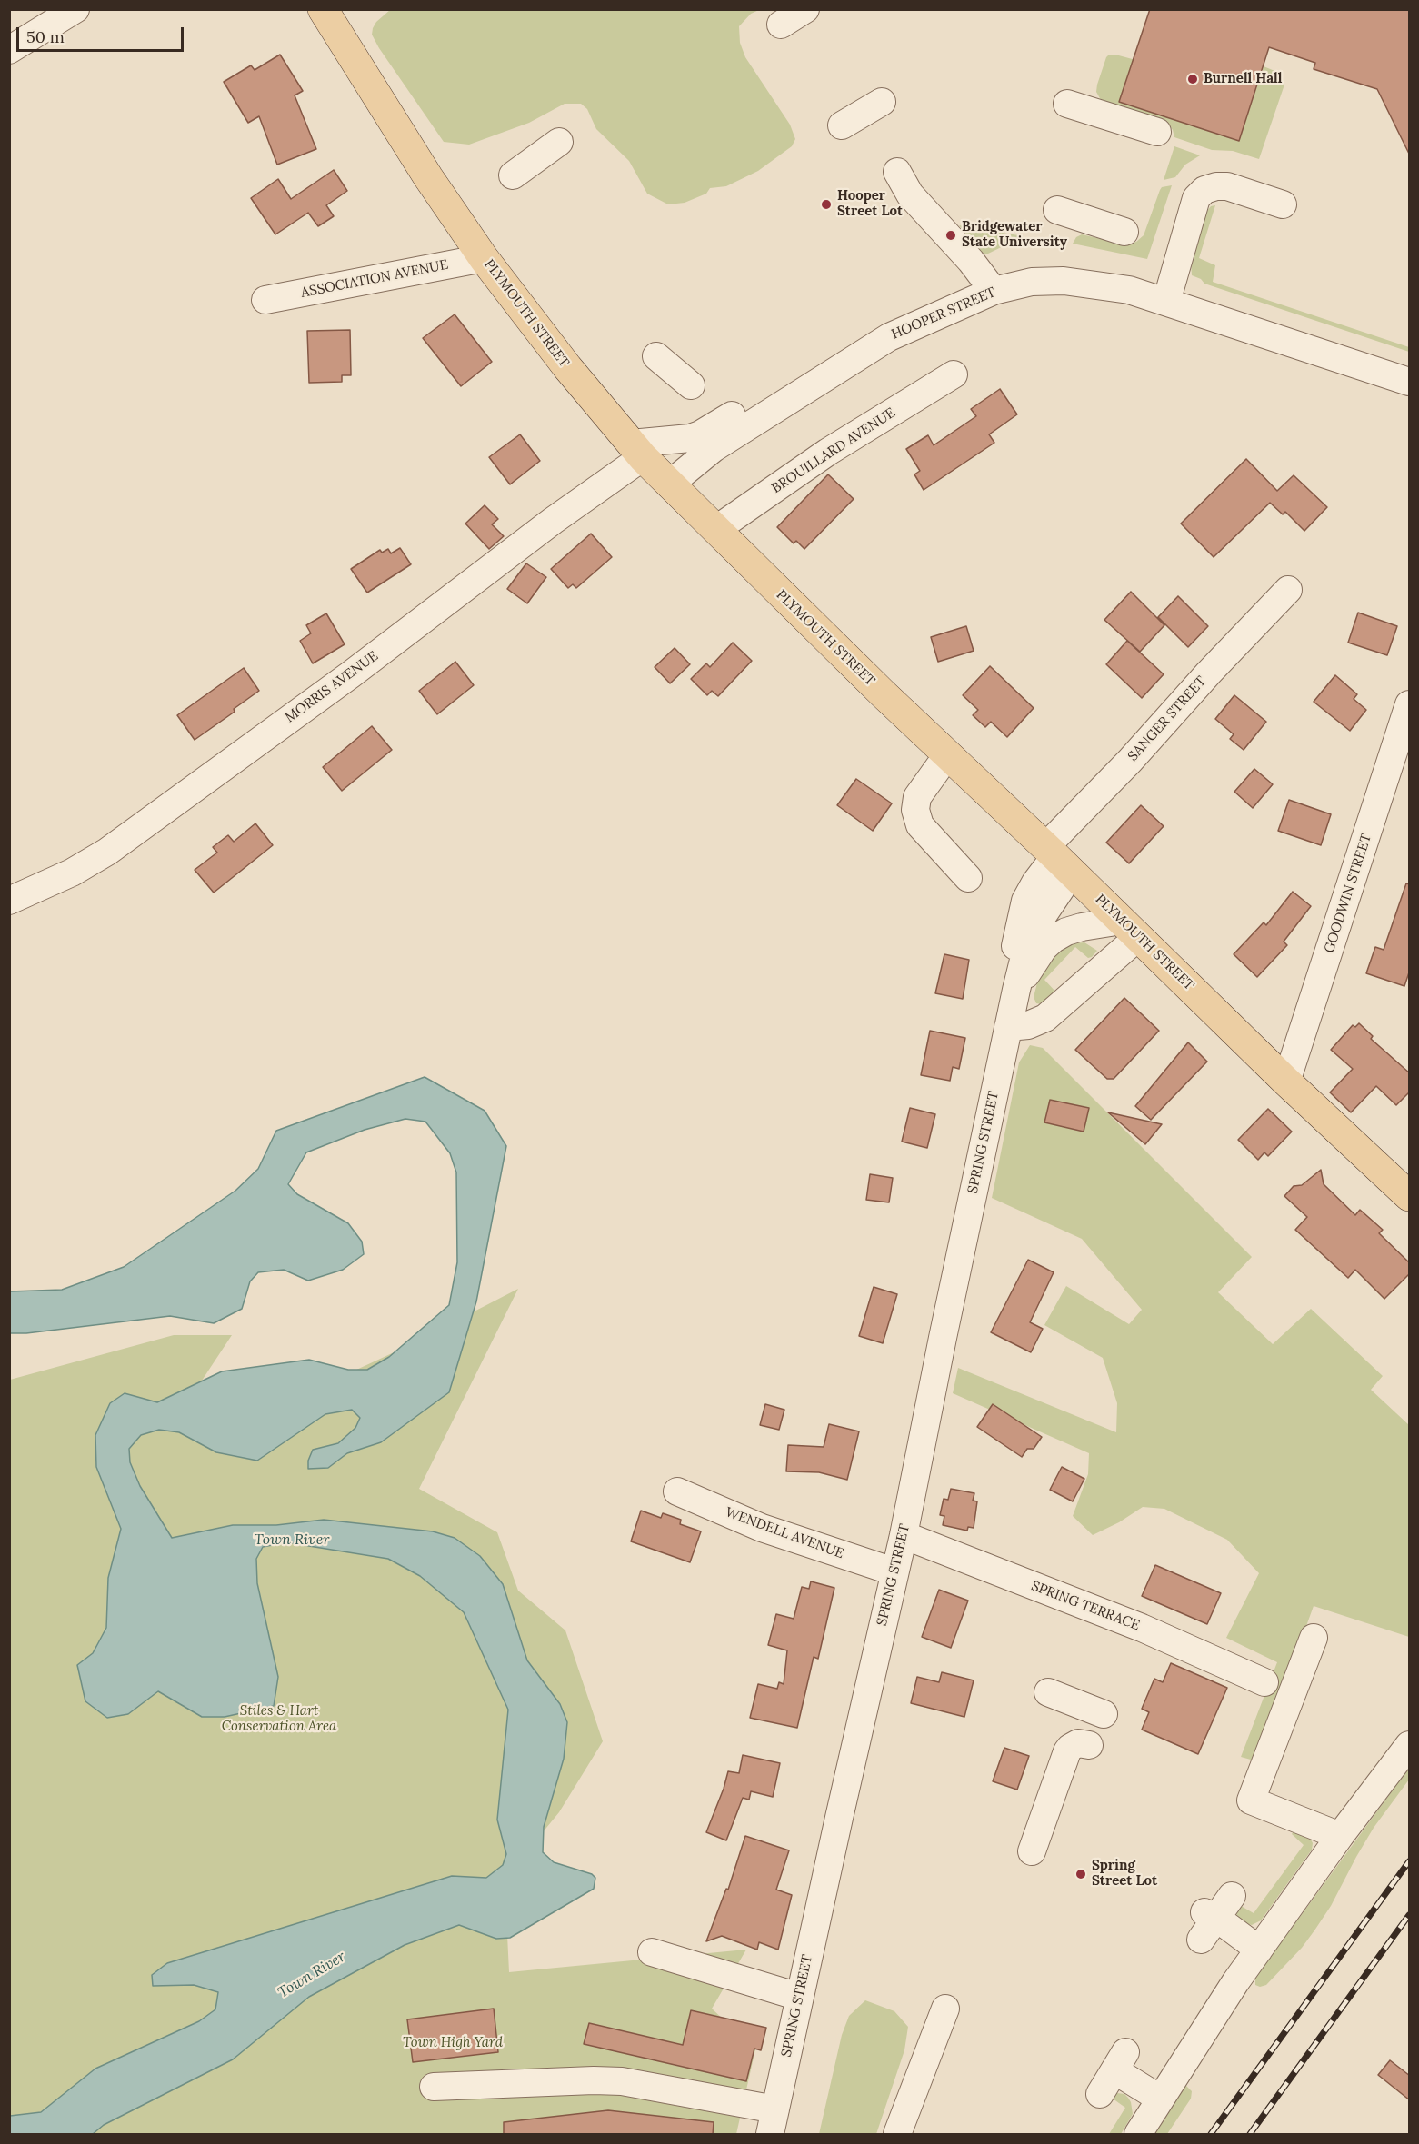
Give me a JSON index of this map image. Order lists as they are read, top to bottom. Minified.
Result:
{"streets":{"main road":["PLYMOUTH STREET"],"street":["ASSOCIATION AVENUE","HOOPER STREET","BROUILLARD AVENUE","MORRIS AVENUE","SANGER STREET","GOODWIN STREET","SPRING STREET","WENDELL AVENUE","SPRING TERRACE"]},"crossings":[["ASSOCIATION AVENUE","PLYMOUTH STREET"],["PLYMOUTH STREET","HOOPER STREET"],["PLYMOUTH STREET","BROUILLARD AVENUE"],["PLYMOUTH STREET","MORRIS AVENUE"],["PLYMOUTH STREET","SANGER STREET"],["PLYMOUTH STREET","GOODWIN STREET"],["PLYMOUTH STREET","SPRING STREET"],["SANGER STREET","SPRING STREET"],["SPRING STREET","WENDELL AVENUE"],["SPRING STREET","SPRING TERRACE"]],"water":["Town River"],"parks":["Stiles & Hart Conservation Area","Town High Yard"],"places":["Burnell Hall","Hooper Street Lot","Bridgewater State University","Spring Street Lot"],"scale_bar":"50 m"}
